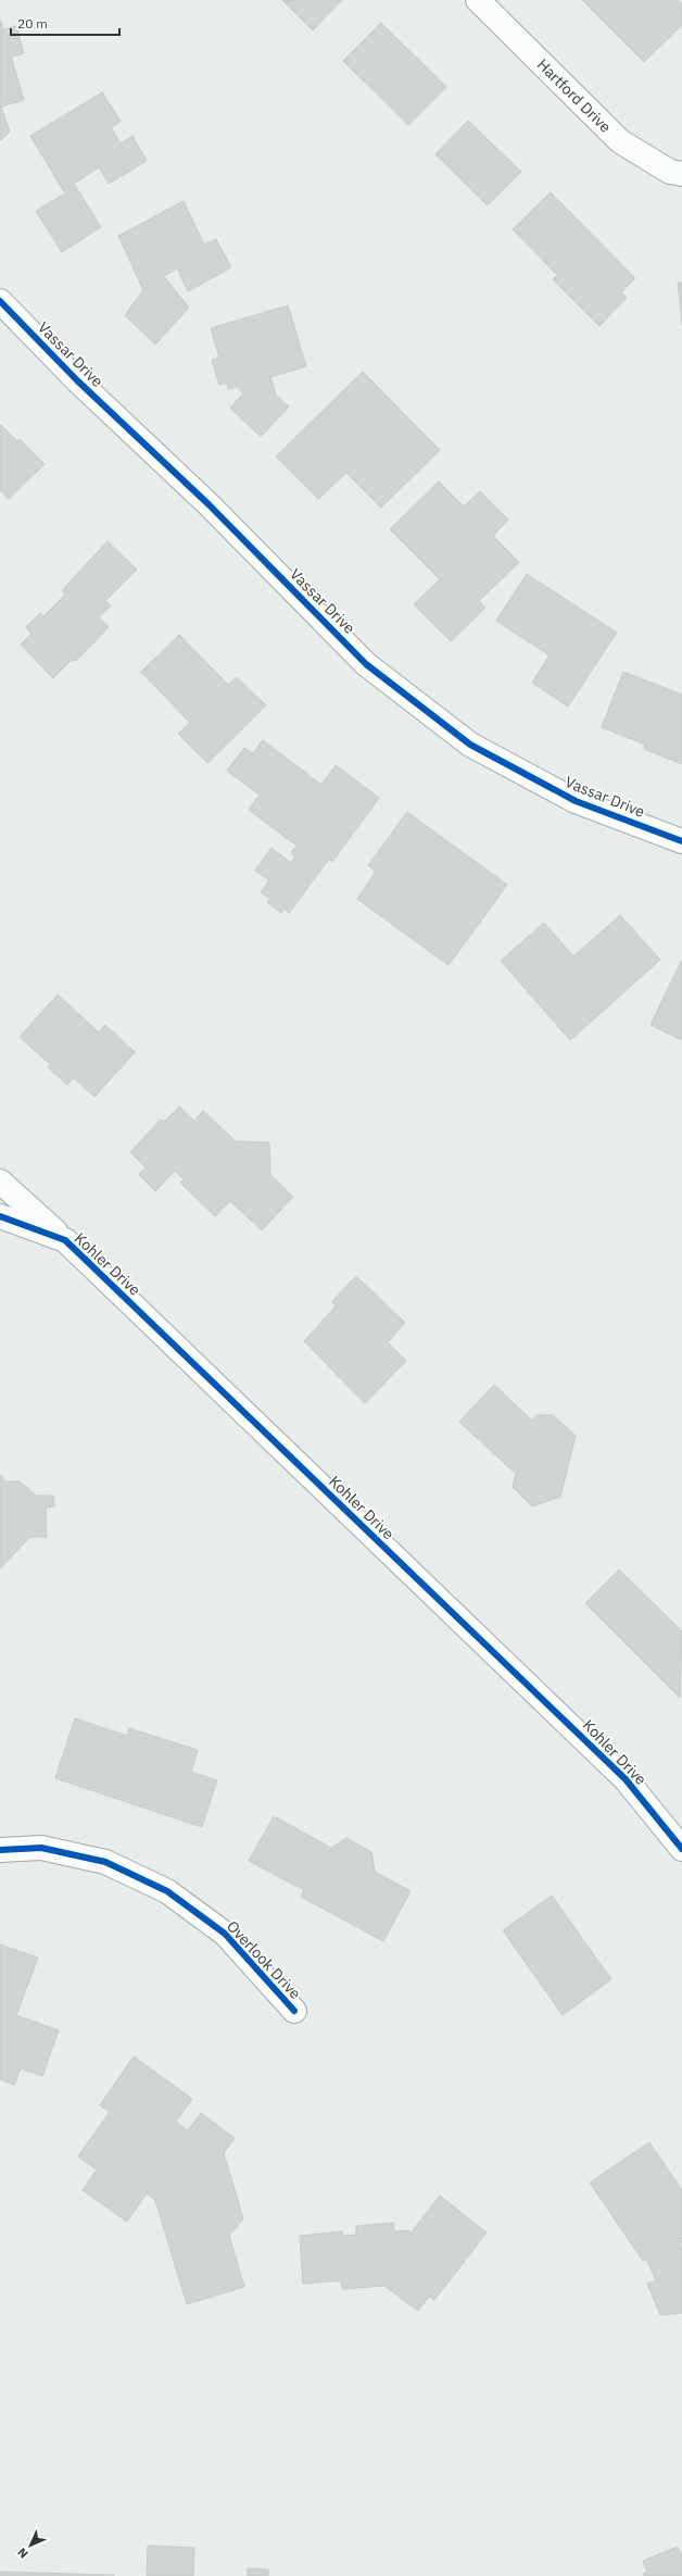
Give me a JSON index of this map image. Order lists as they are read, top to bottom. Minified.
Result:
{"streets":{"street":["Hartford Drive","Vassar Drive","Kohler Drive","Overlook Drive"]},"scale_bar":"20 m","north":"bottom left"}
